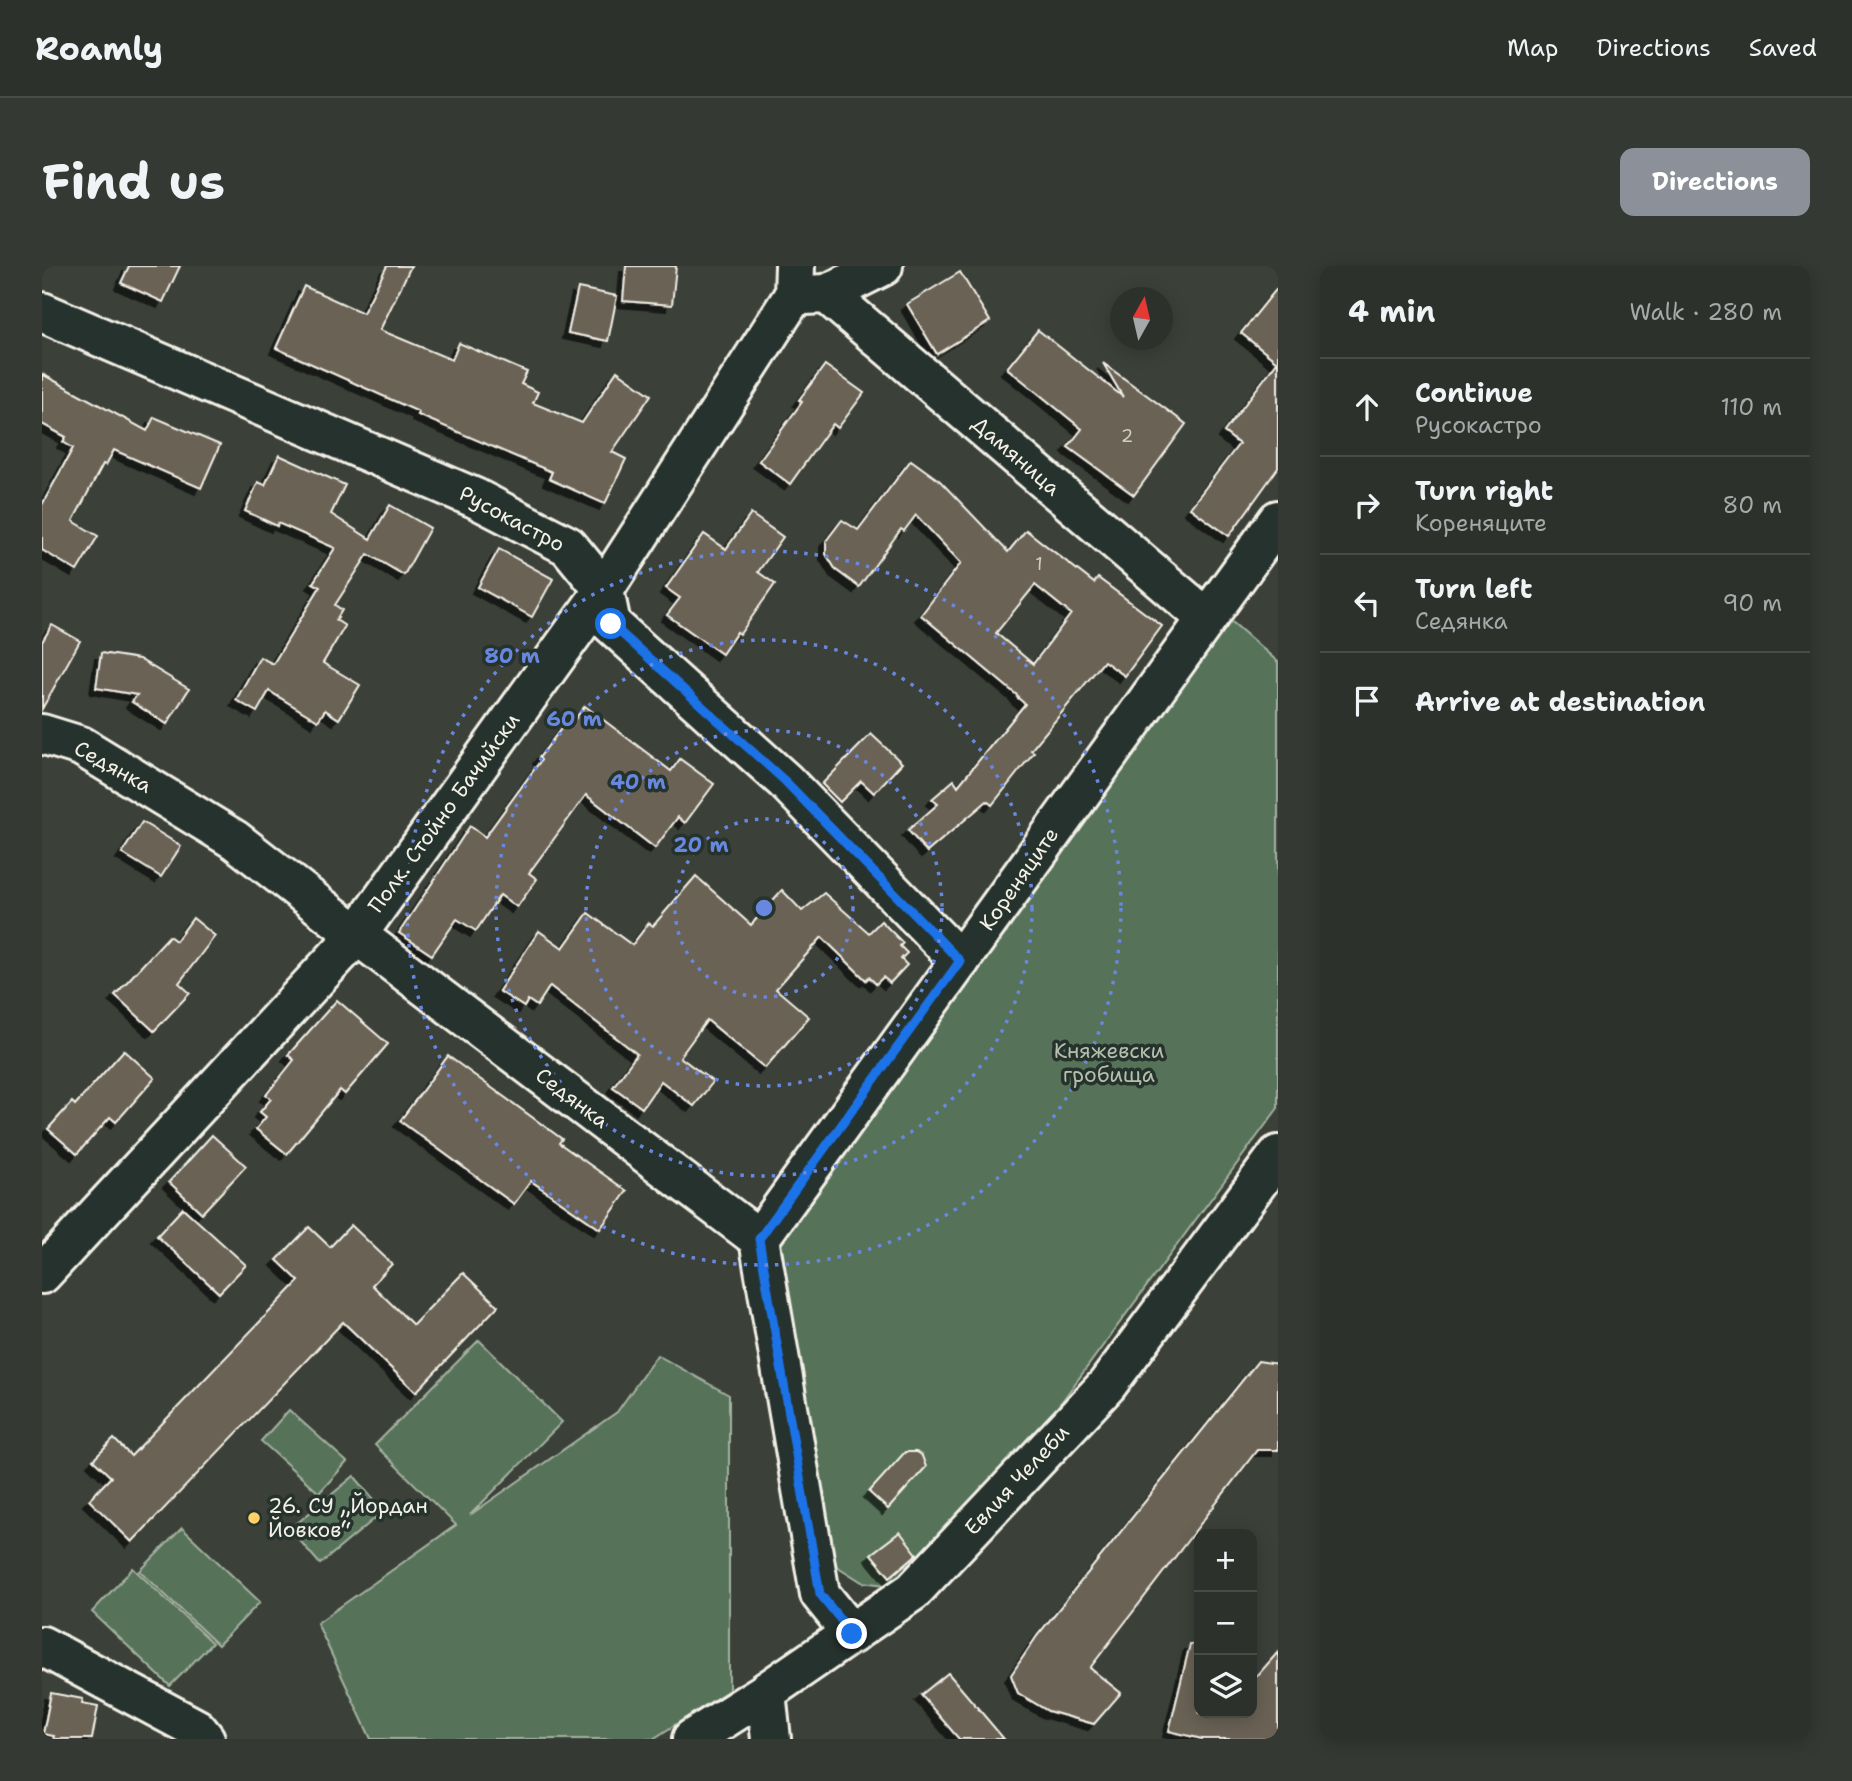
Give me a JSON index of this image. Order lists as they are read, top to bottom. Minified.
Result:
{"streets":{"street":["Дамяница","Русокастро","Седянка","Полк. Стойно Бачийски","Кореняците","Евлия Челеби"]},"crossings":[["Дамяница","Полк. Стойно Бачийски"],["Дамяница","Кореняците"],["Русокастро","Полк. Стойно Бачийски"],["Русокастро","Кореняците"],["Седянка","Полк. Стойно Бачийски"],["Седянка","Кореняците"]],"parks":["Княжевски гробища"],"places":["26. СУ „Йордан Йовков“"],"house_numbers":["2","1"],"north":"top","page":{"header":"Roamly","nav":["Map","Directions","Saved"],"buttons":"Directions","title":"Find us","heading":["4 min","Walk · 280 m"],"list":[["Continue","Русокастро","110 m"],["Turn right","Кореняците","80 m"],["Turn left","Седянка","90 m"],"Arrive at destination"],"map_buttons":["+","−"]},"rings":["80 m","60 m","40 m","20 m"]}
